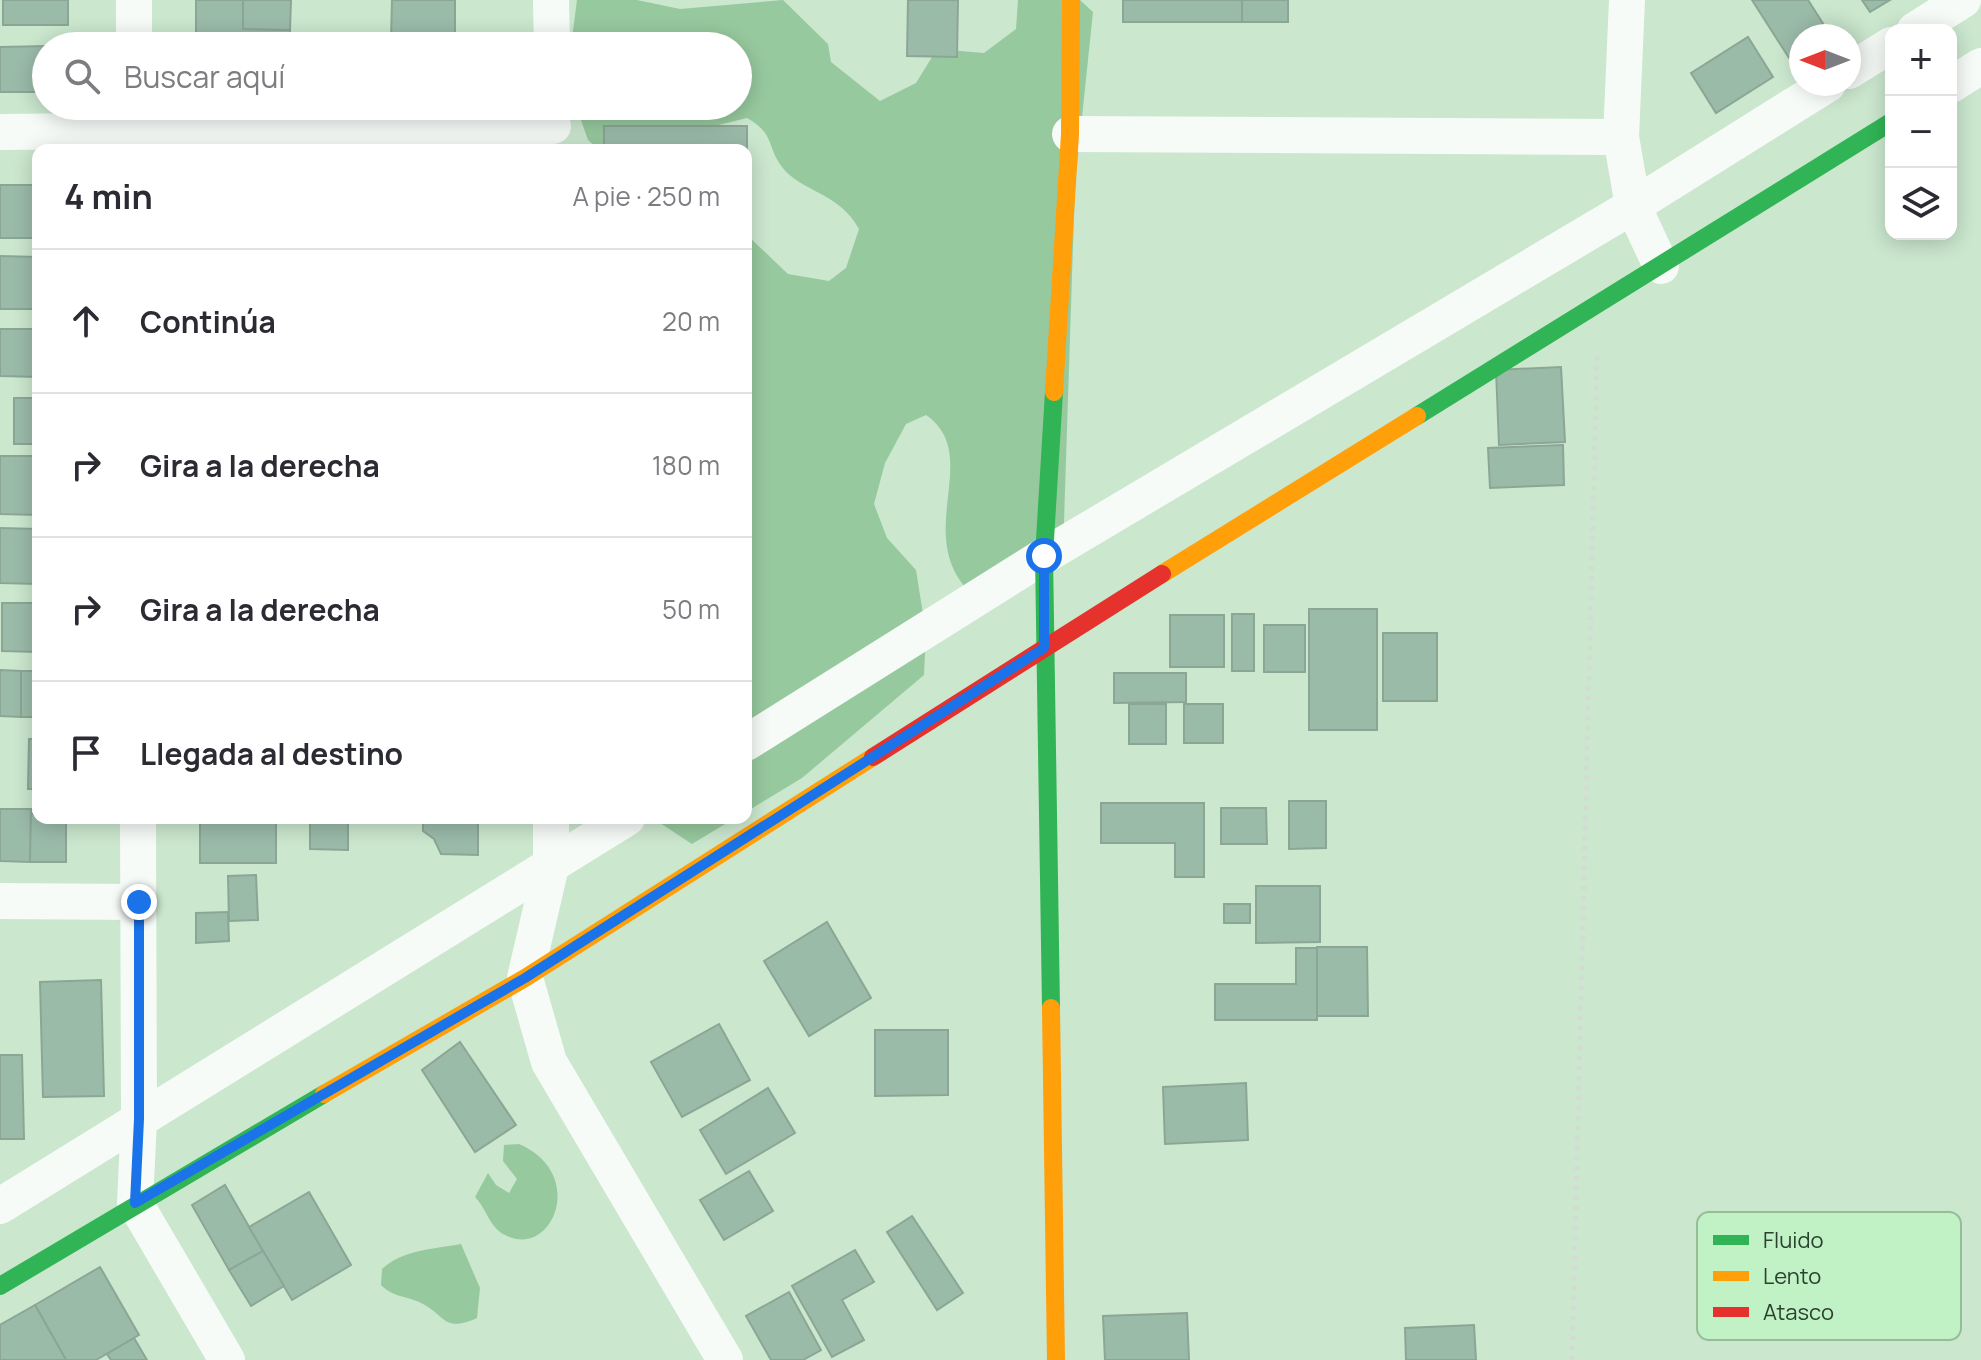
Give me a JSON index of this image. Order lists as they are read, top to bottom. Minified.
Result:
{"legend":["Fluido","Lento","Atasco"],"north":"left","page":{"map_buttons":["+","−"],"search":"Buscar aquí","heading":["4 min","A pie · 250 m"],"list":[["Continúa","20 m"],["Gira a la derecha","180 m"],["Gira a la derecha","50 m"],"Llegada al destino"]}}
